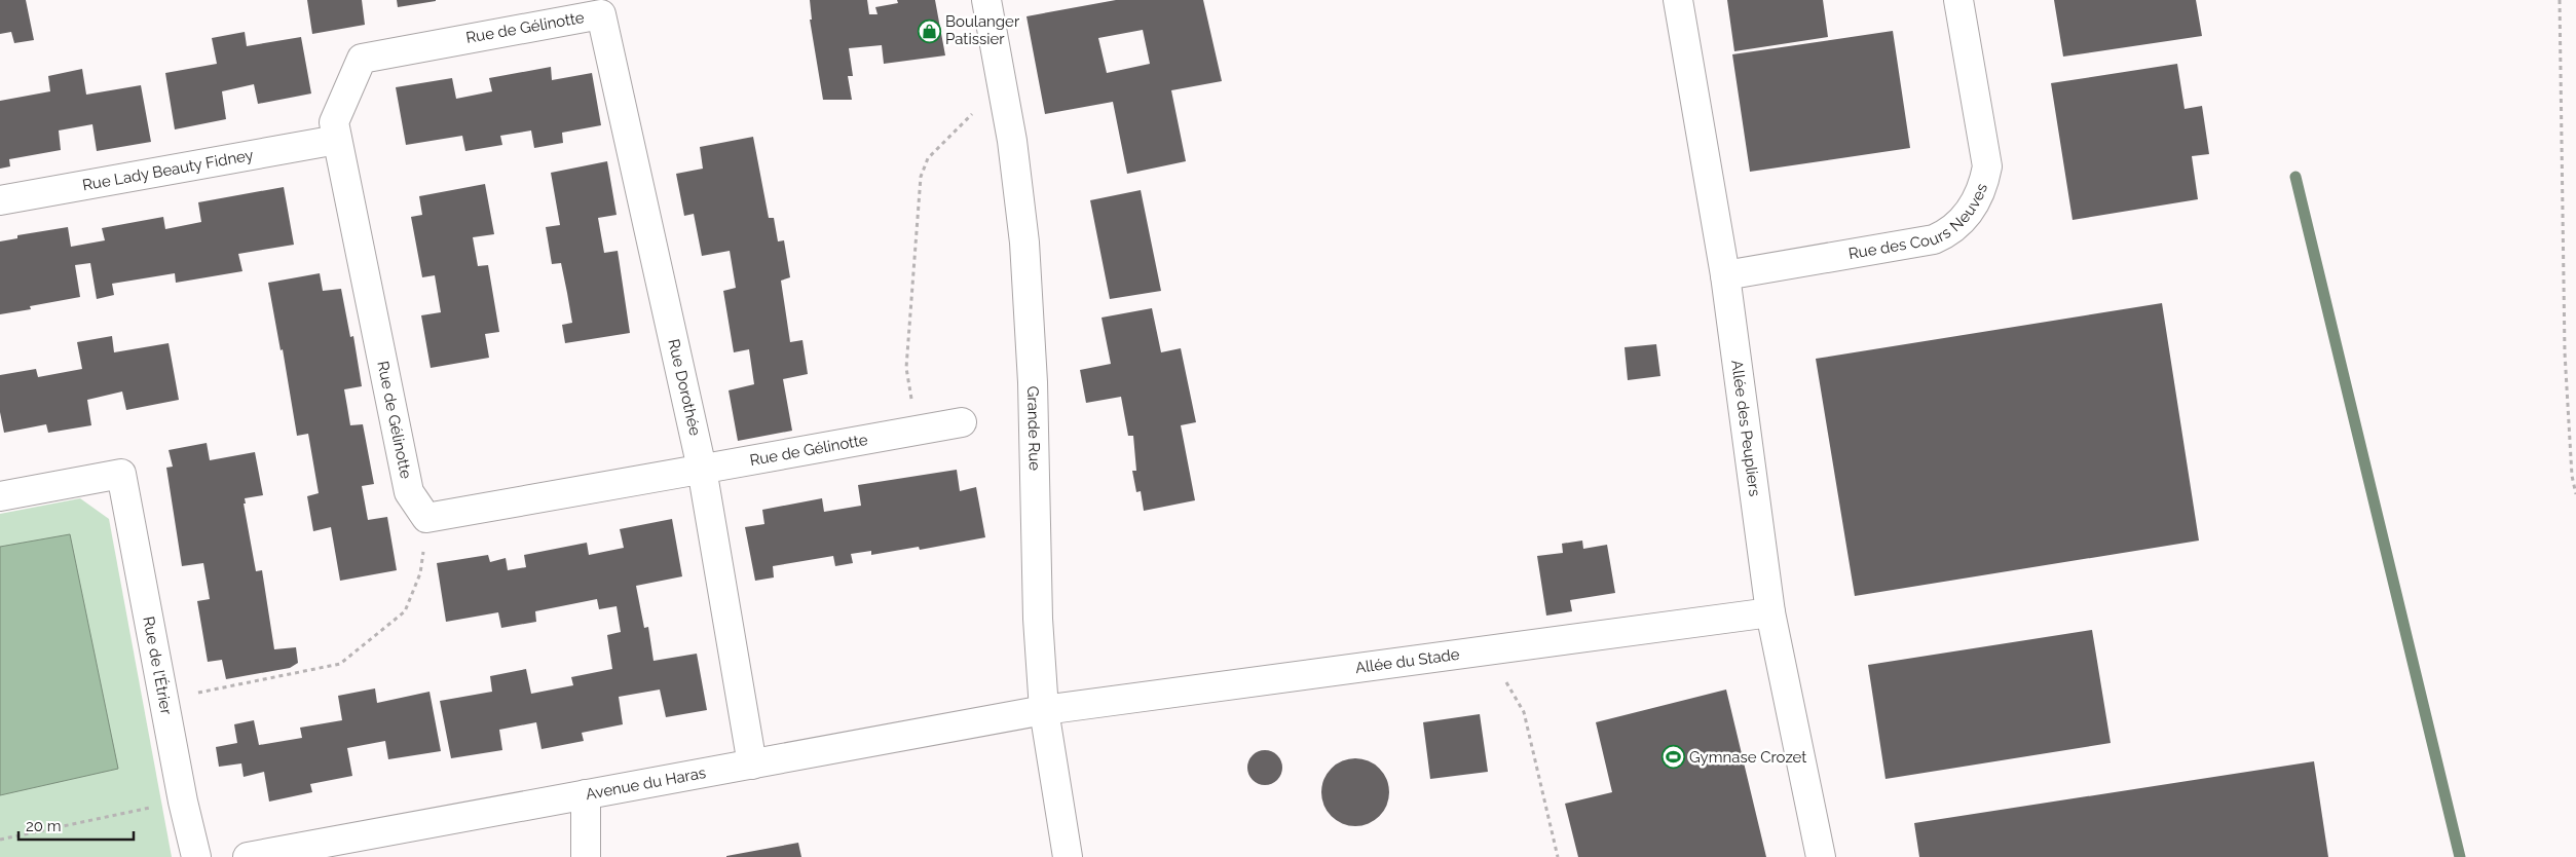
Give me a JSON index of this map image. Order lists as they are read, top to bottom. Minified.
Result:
{"streets":{"street":["Rue de Gélinotte","Rue Lady Beauty Fidney","Rue des Cours Neuves","Rue Dorothée","Grande Rue","Allée des Peupliers","Allée du Stade","Rue de l'Étrier","Avenue du Haras"]},"crossings":[["Rue de Gélinotte","Rue Lady Beauty Fidney"],["Rue de Gélinotte","Rue Dorothée"],["Rue des Cours Neuves","Allée des Peupliers"],["Rue Dorothée","Avenue du Haras"],["Grande Rue","Allée du Stade"],["Grande Rue","Avenue du Haras"],["Allée des Peupliers","Allée du Stade"],["Allée du Stade","Avenue du Haras"]],"places":{"shop":["Boulanger Patissier"],"sports":["Gymnase Crozet"]},"scale_bar":"20 m"}
